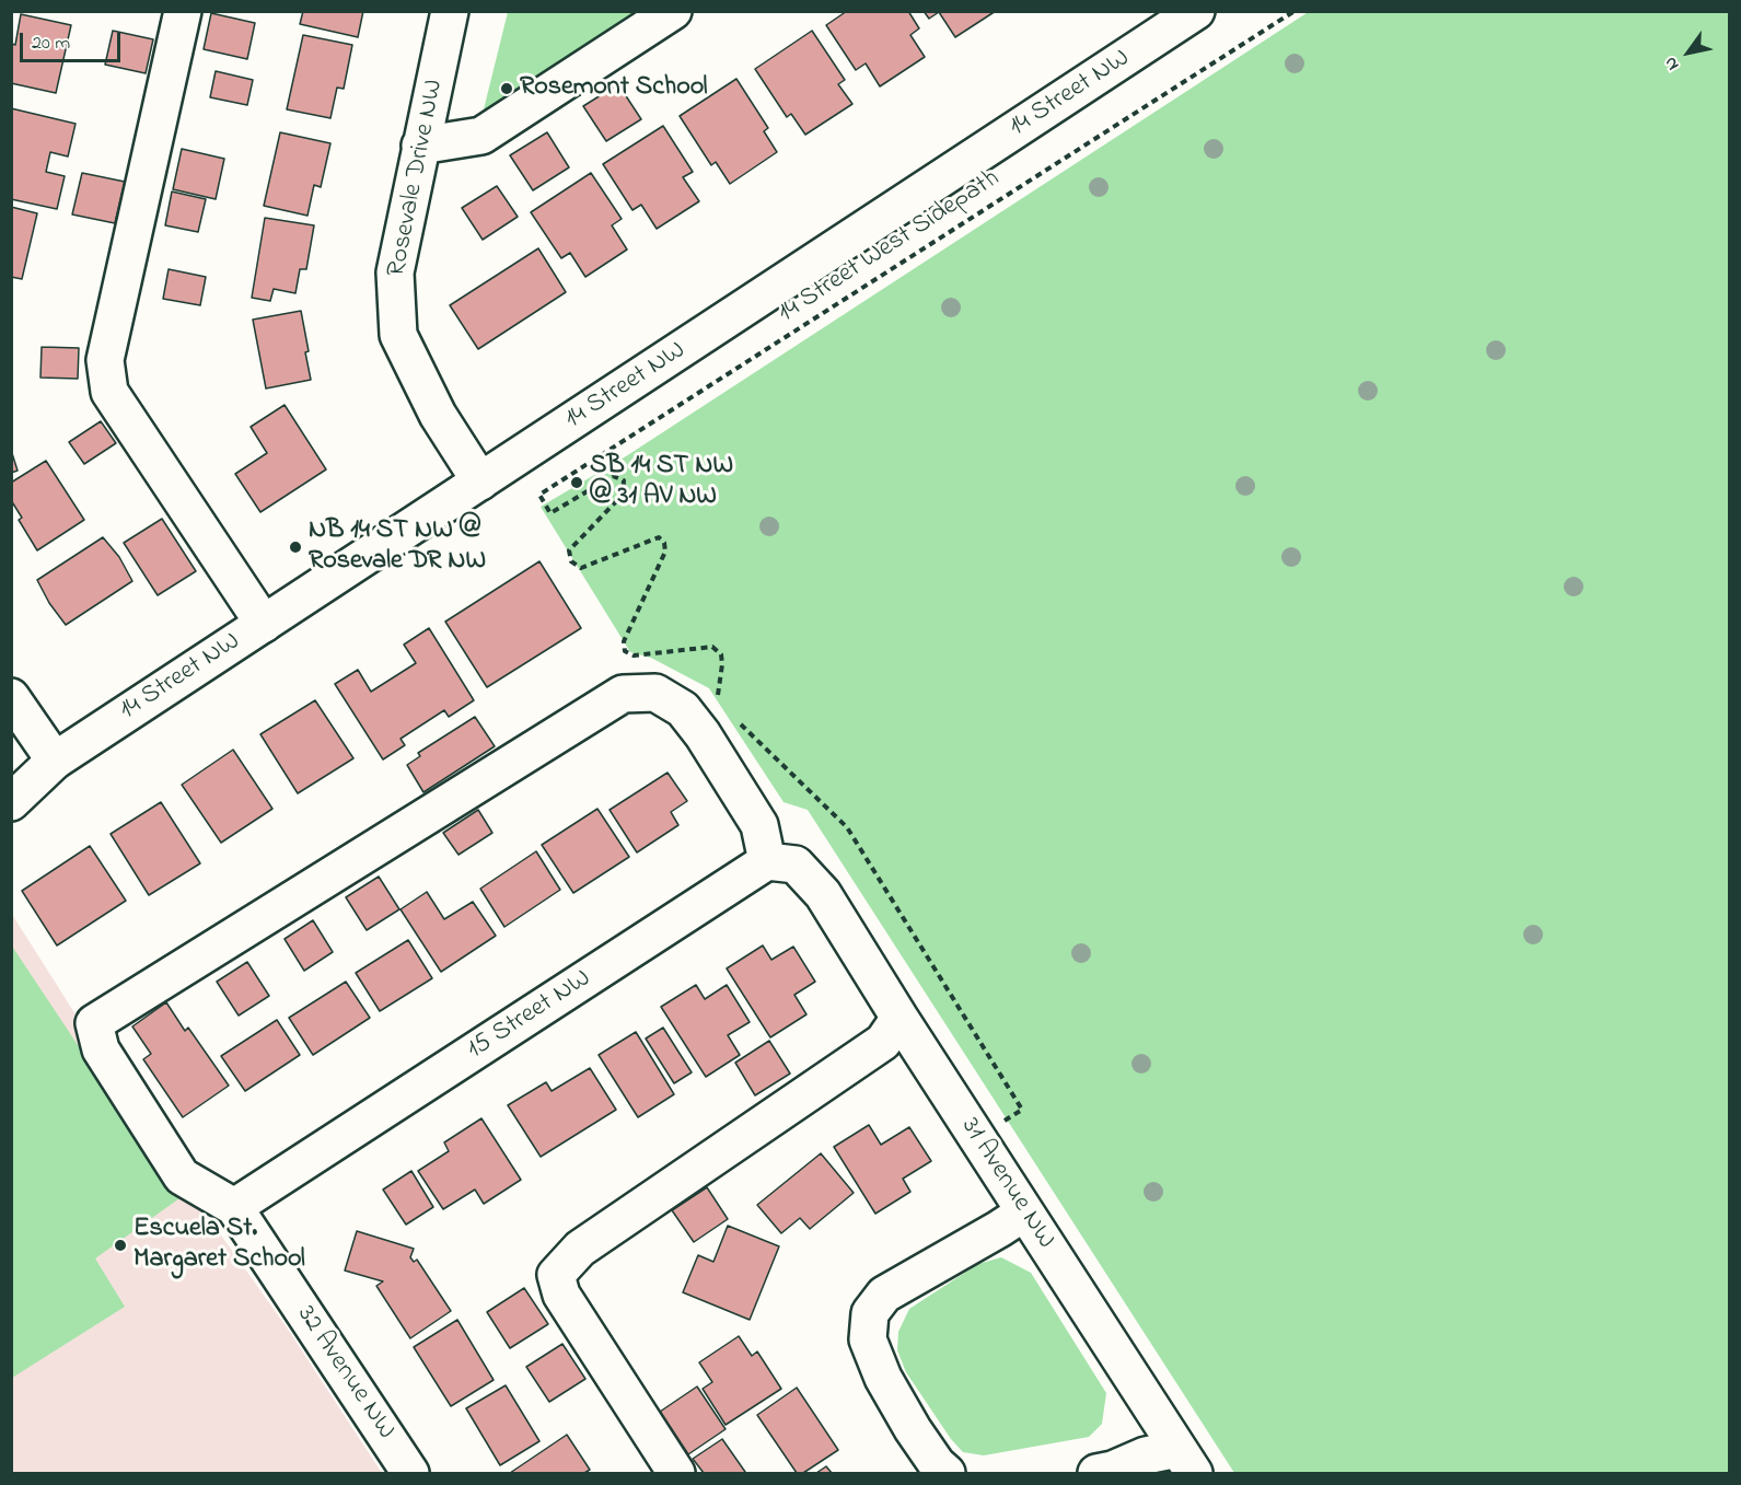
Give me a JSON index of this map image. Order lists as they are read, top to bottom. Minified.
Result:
{"streets":{"street":["14 Street NW","Rosevale Drive NW","15 Street NW","31 Avenue NW","32 Avenue NW"],"path":["14 Street West Sidepath"]},"crossings":[["14 Street NW","Rosevale Drive NW"],["15 Street NW","31 Avenue NW"],["15 Street NW","32 Avenue NW"]],"places":["Rosemont School","SB 14 ST NW @ 31 AV NW","NB 14 ST NW @ Rosevale DR NW","Escuela St. Margaret School"],"scale_bar":"20 m","north":"bottom left"}
